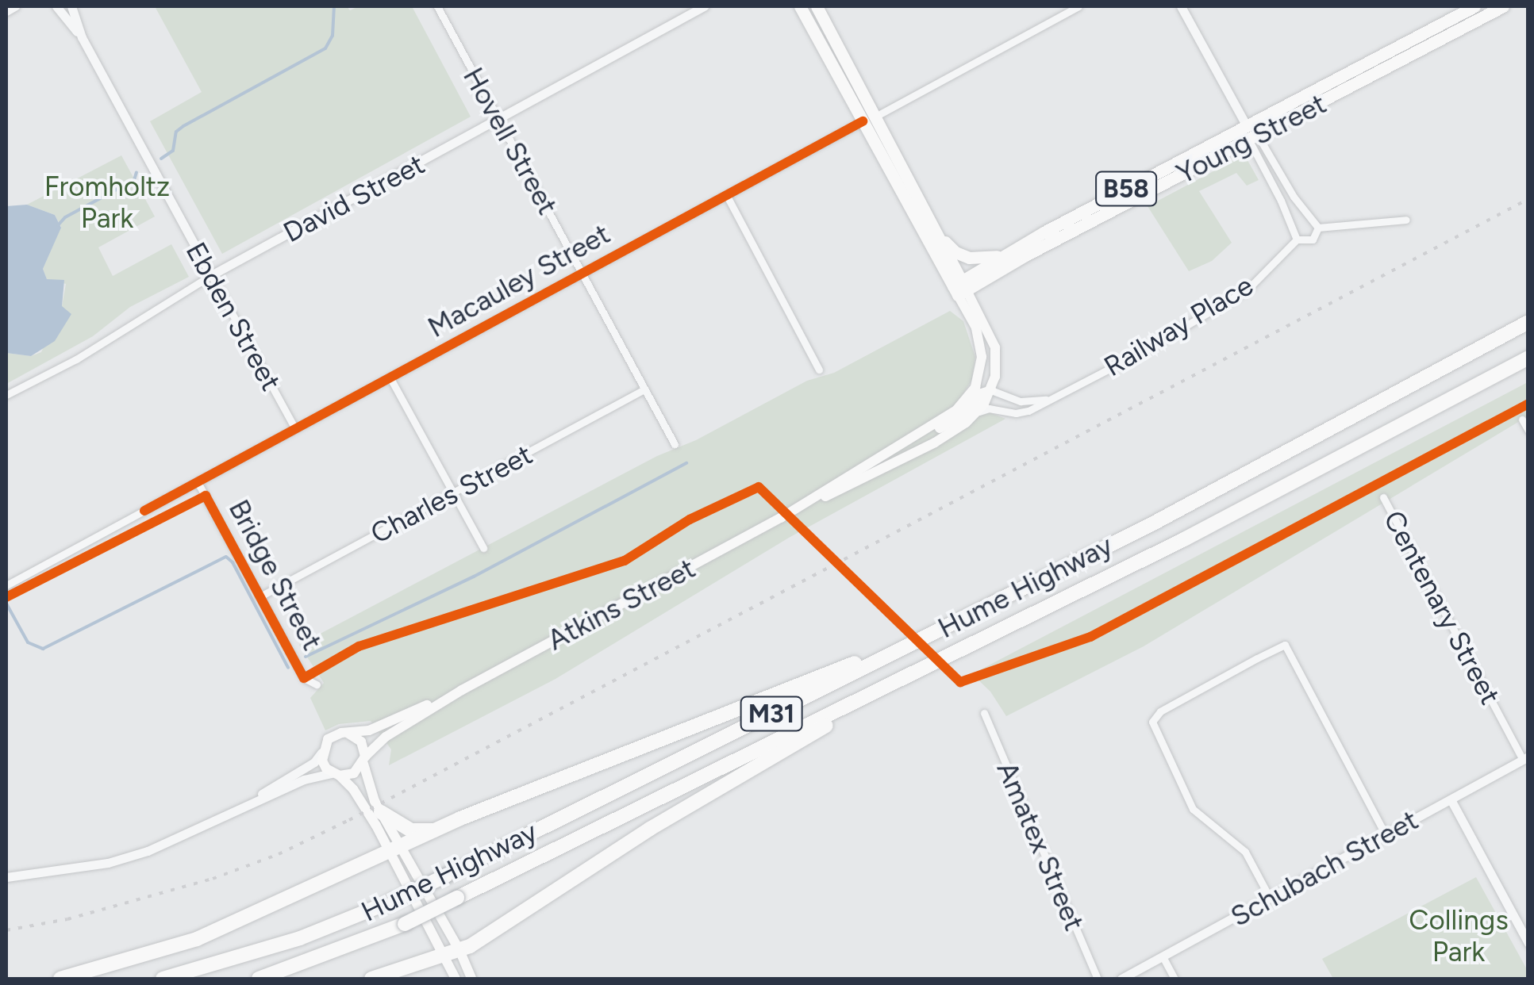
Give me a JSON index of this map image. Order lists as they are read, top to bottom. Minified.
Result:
{"streets":{"highway":["Hume Highway","M31"],"main road":["Young Street","B58","Atkins Street"],"street":["Hovell Street","David Street","Macauley Street","Ebden Street","Railway Place","Charles Street","Bridge Street","Centenary Street","Amatex Street","Schubach Street"]},"crossings":[["Young Street","B58"],["Young Street","Atkins Street"],["Hovell Street","David Street"],["Hovell Street","Macauley Street"],["Hovell Street","Charles Street"],["B58","Macauley Street"],["B58","Atkins Street"],["David Street","Ebden Street"],["Macauley Street","Ebden Street"],["Macauley Street","Bridge Street"],["Railway Place","Atkins Street"],["Charles Street","Bridge Street"],["Centenary Street","Schubach Street"]],"parks":["Fromholtz Park","Collings Park"]}
